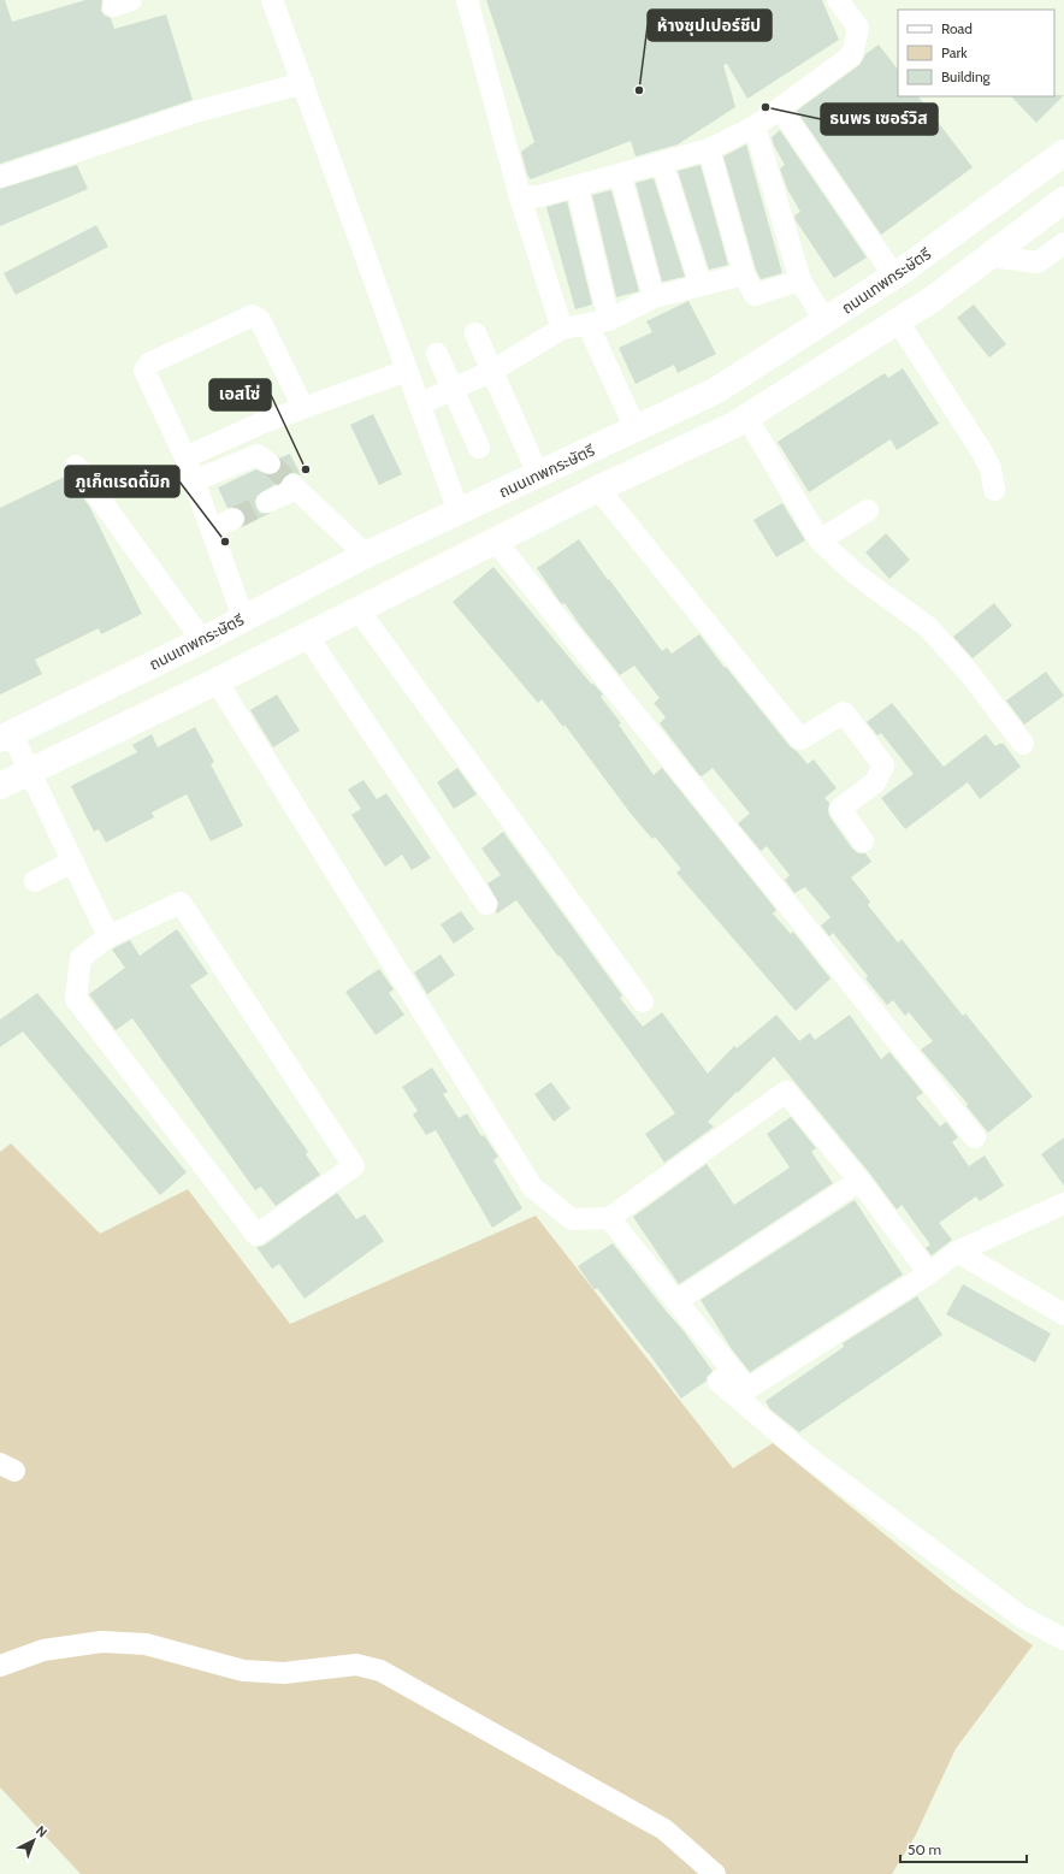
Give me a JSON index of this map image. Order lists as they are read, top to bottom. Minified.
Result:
{"streets":{"main road":["ถนนเทพกระษัตรี"]},"places":["ห้างซุปเปอร์ชีป","ธนพร เซอร์วิส","เอสโซ่","ภูเก็ตเรดดี้มิก"],"legend":["Road","Park","Building"],"scale_bar":"50 m","north":"top right"}
